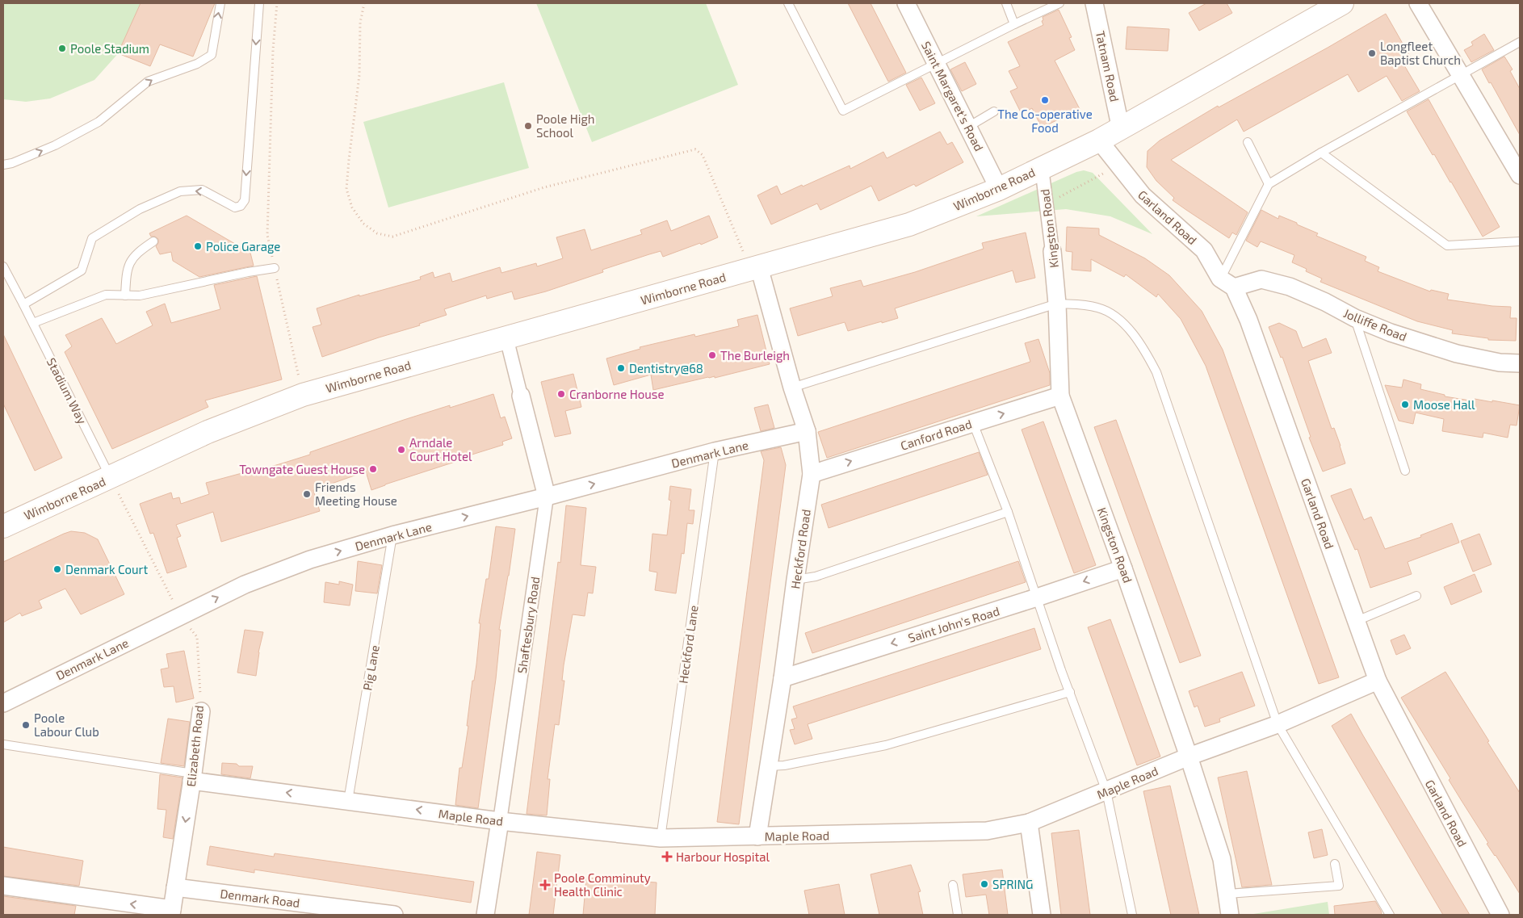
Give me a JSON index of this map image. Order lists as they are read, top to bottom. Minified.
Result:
{"streets":{"main road":["Wimborne Road"],"street":["Tatnam Road","Saint Margaret's Road","Garland Road","Kingston Road","Jolliffe Road","Canford Road","Denmark Lane","Heckford Road","Saint John's Road","Shaftesbury Road","Elizabeth Road","Maple Road","Denmark Road"],"lane":["Stadium Way","Heckford Lane","Pig Lane"]},"crossings":[["Tatnam Road","Wimborne Road"],["Saint Margaret's Road","Wimborne Road"],["Wimborne Road","Garland Road"],["Wimborne Road","Kingston Road"],["Wimborne Road","Stadium Way"],["Wimborne Road","Heckford Road"],["Wimborne Road","Shaftesbury Road"],["Wimborne Road","Elizabeth Road"],["Garland Road","Jolliffe Road"],["Garland Road","Maple Road"],["Kingston Road","Canford Road"],["Kingston Road","Saint John's Road"],["Kingston Road","Maple Road"],["Stadium Way","Elizabeth Road"],["Canford Road","Heckford Road"],["Denmark Lane","Heckford Road"],["Denmark Lane","Shaftesbury Road"],["Denmark Lane","Heckford Lane"],["Denmark Lane","Pig Lane"],["Denmark Lane","Elizabeth Road"],["Heckford Road","Saint John's Road"],["Heckford Road","Maple Road"],["Shaftesbury Road","Maple Road"],["Heckford Lane","Maple Road"],["Pig Lane","Maple Road"],["Elizabeth Road","Maple Road"],["Elizabeth Road","Denmark Road"]],"one_way":["Canford Road","Denmark Lane","Saint John's Road"],"places":{"other":["Poole Stadium","Longfleet Baptist Church","The Co-operative Food","Poole High School","Police Garage","The Burleigh","Dentistry@68","Cranborne House","Moose Hall","Arndale Court Hotel","Towngate Guest House","Friends Meeting House","Denmark Court","Poole Labour Club","SPRING"],"health":["Harbour Hospital","Poole Comminuty Health Clinic"]}}
